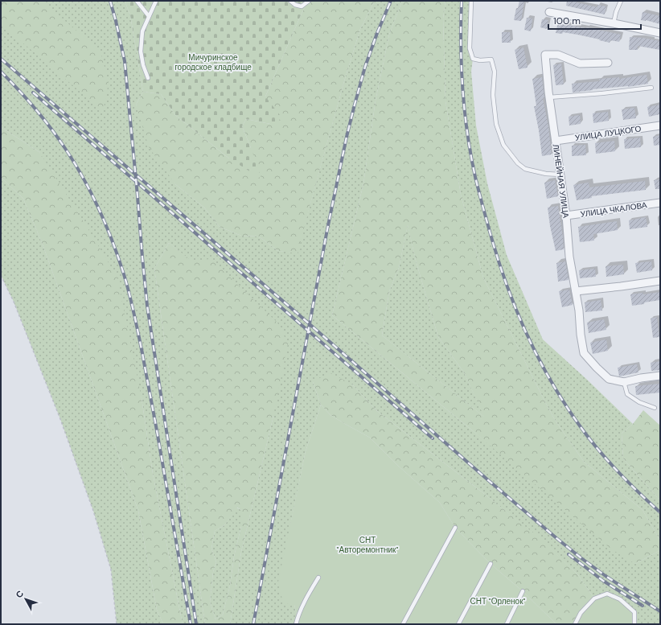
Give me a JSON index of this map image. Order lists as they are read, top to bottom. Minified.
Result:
{"streets":{"street":["УЛИЦА ЛУЦКОГО","ЛИНЕЙНАЯ УЛИЦА","УЛИЦА ЧКАЛОВА"]},"crossings":[["УЛИЦА ЛУЦКОГО","ЛИНЕЙНАЯ УЛИЦА"],["ЛИНЕЙНАЯ УЛИЦА","УЛИЦА ЧКАЛОВА"]],"parks":["Мичуринское городское кладбище","СНТ \"Авторемонтник\"","СНТ \"Орленок\""],"scale_bar":"100 m","north":"top left"}
